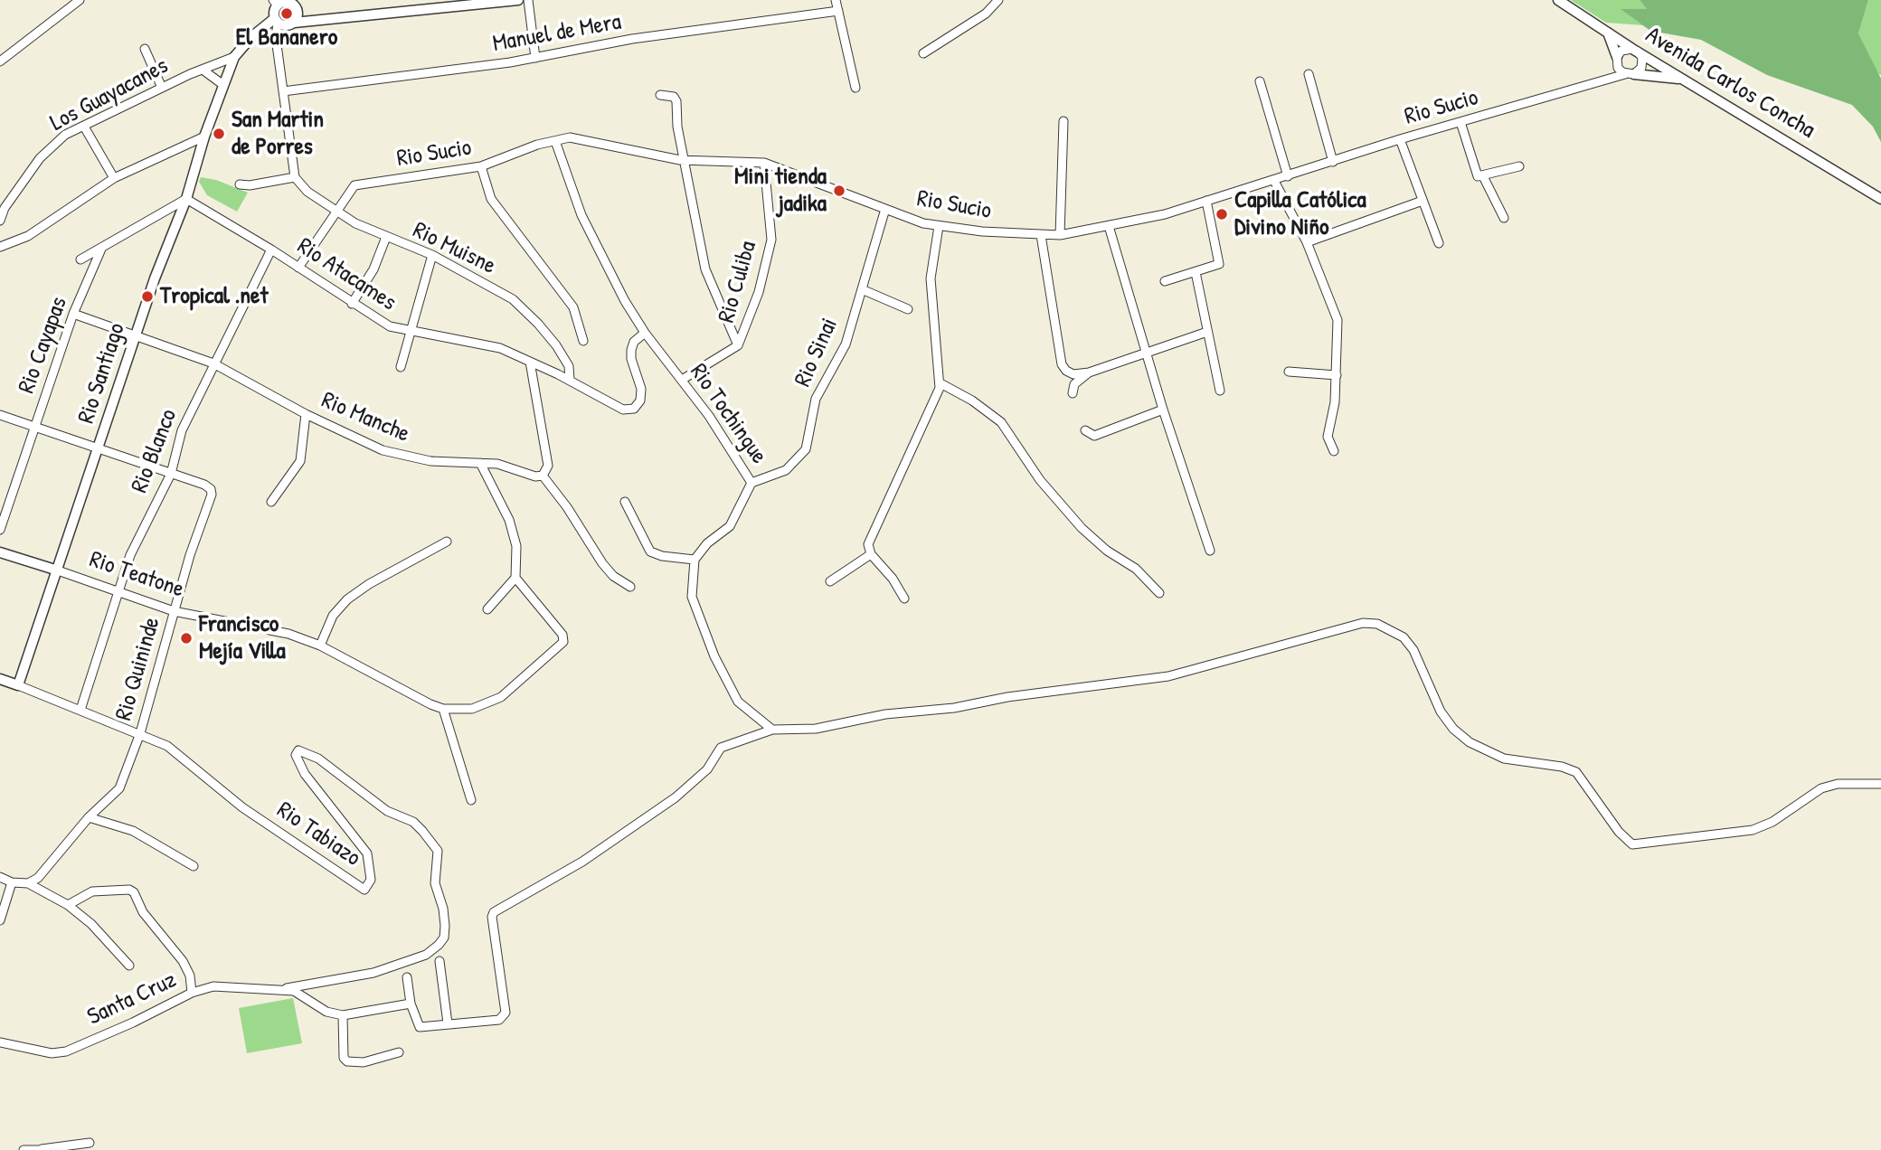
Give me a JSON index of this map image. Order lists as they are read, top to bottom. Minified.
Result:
{"streets":{"street":["Manuel de Mera","Avenida Carlos Concha","Los Guayacanes","Rio Sucio","Rio Muisne","Rio Atacames","Rio Culiba","Rio Cayapas","Rio Sinai","Rio Santiago","Rio Tochingue","Rio Manche","Rio Blanco","Rio Teatone","Rio Quininde","Rio Tabiazo","Santa Cruz"]},"crossings":[["Avenida Carlos Concha","Rio Sucio"],["Los Guayacanes","Rio Santiago"],["Rio Sucio","Rio Muisne"],["Rio Sucio","Rio Atacames"],["Rio Sucio","Rio Culiba"],["Rio Sucio","Rio Sinai"],["Rio Sucio","Rio Tochingue"],["Rio Muisne","Rio Atacames"],["Rio Atacames","Rio Santiago"],["Rio Atacames","Rio Tochingue"],["Rio Atacames","Rio Blanco"],["Rio Culiba","Rio Tochingue"],["Rio Cayapas","Rio Manche"],["Rio Sinai","Rio Tochingue"],["Rio Santiago","Rio Manche"],["Rio Santiago","Rio Teatone"],["Rio Santiago","Rio Tabiazo"],["Rio Manche","Rio Blanco"],["Rio Blanco","Rio Teatone"],["Rio Blanco","Rio Quininde"],["Rio Blanco","Rio Tabiazo"],["Rio Teatone","Rio Quininde"],["Rio Quininde","Rio Tabiazo"],["Rio Tabiazo","Santa Cruz"]],"places":["El Bananero","San Martin de Porres","Mini tienda jadika","Capilla Católica Divino Niño","Tropical .net","Francisco Mejía Villa"]}
